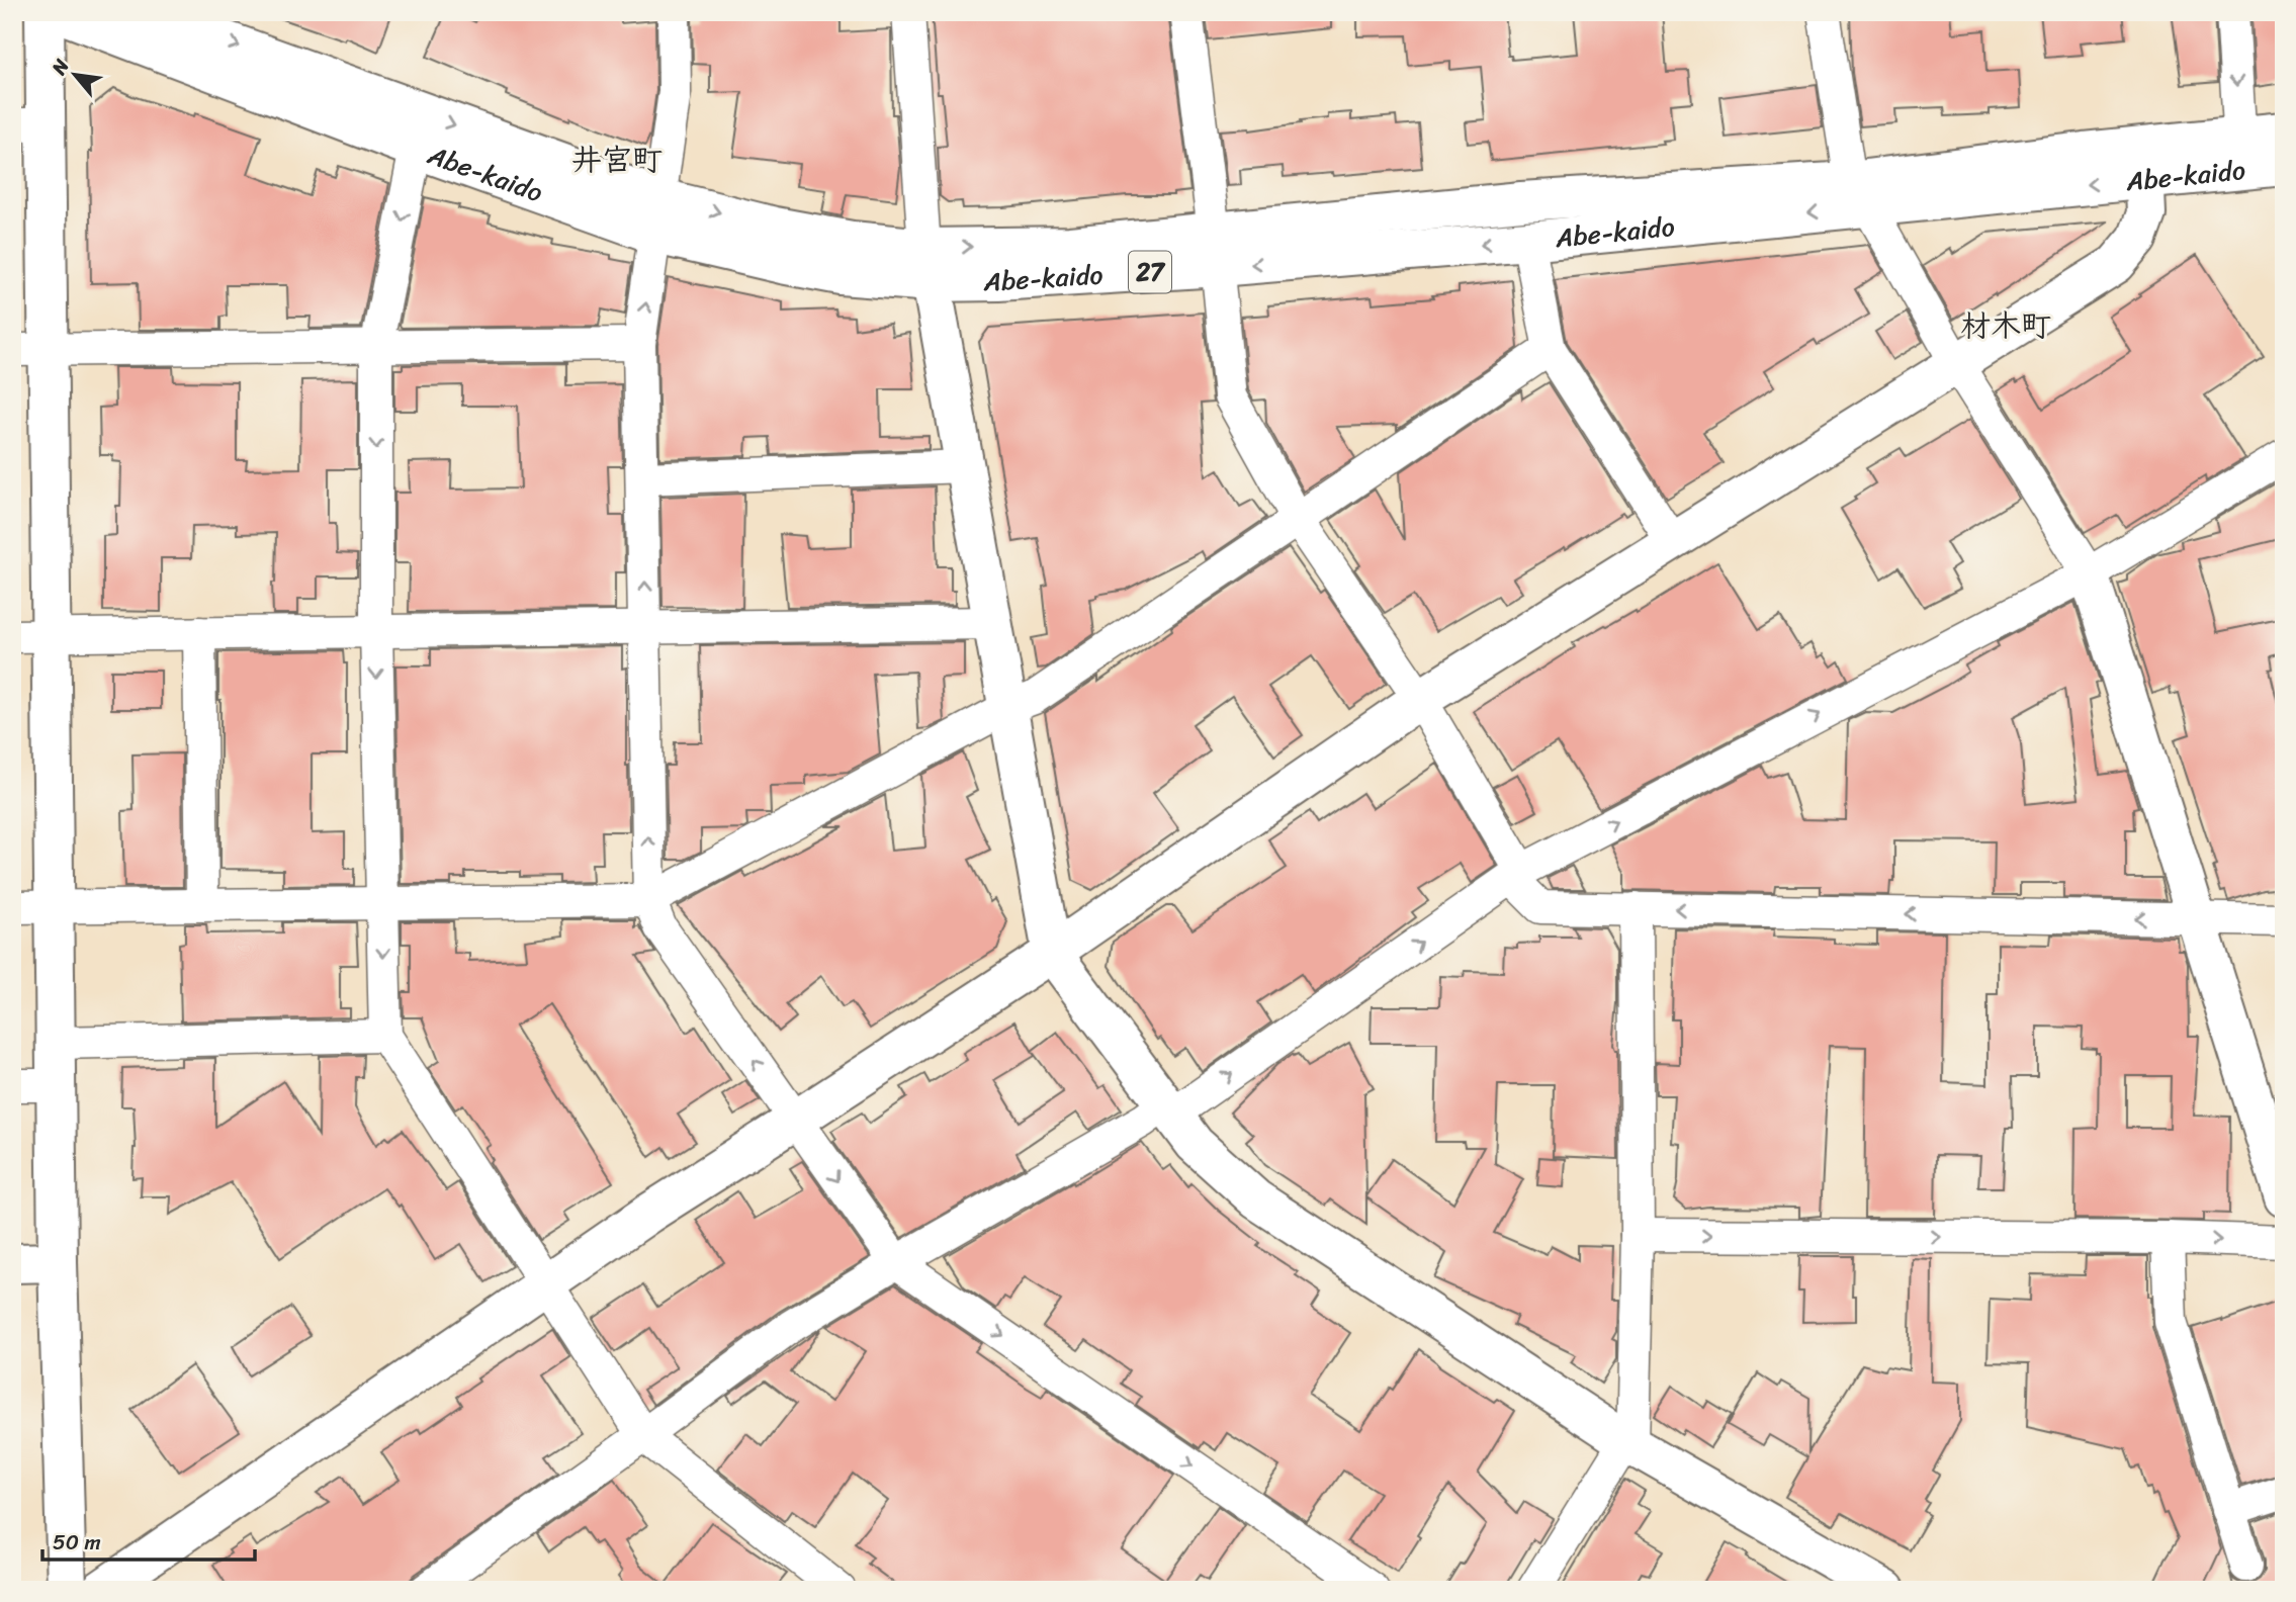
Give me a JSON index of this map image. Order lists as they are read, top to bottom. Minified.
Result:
{"streets":{"street":["Abe-kaido","27"]},"districts":["井宮町","材木町"],"scale_bar":"50 m","north":"top left"}
